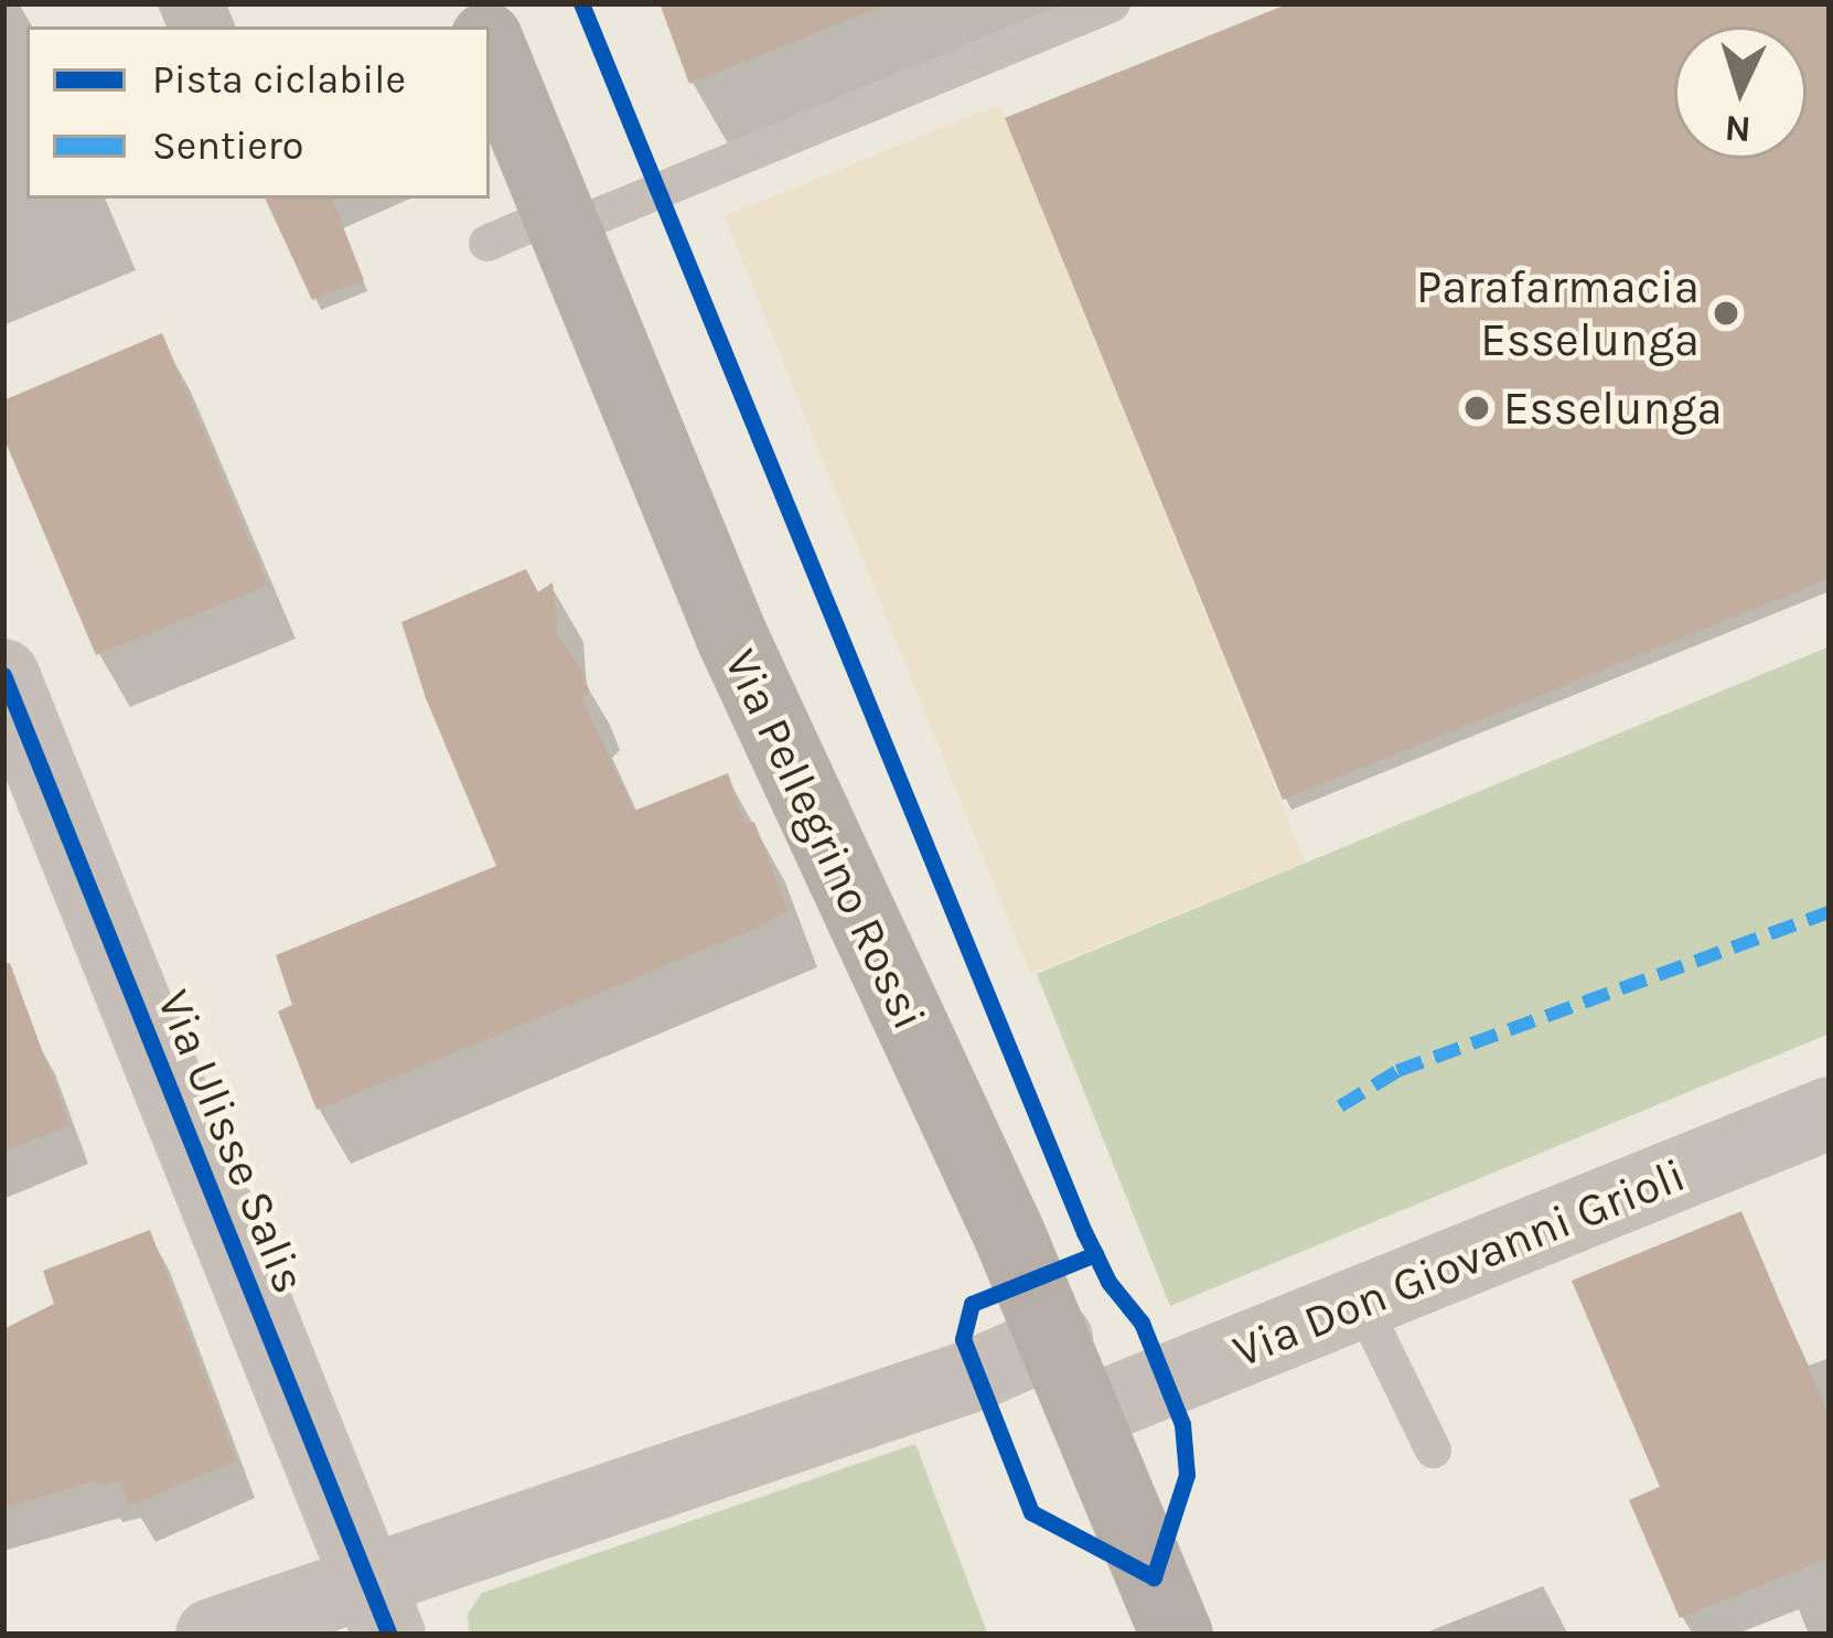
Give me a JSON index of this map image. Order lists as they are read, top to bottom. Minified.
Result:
{"streets":{"main road":["Via Pellegrino Rossi"],"street":["Via Ulisse Salis","Via Don Giovanni Grioli"]},"crossings":[["Via Pellegrino Rossi","Via Don Giovanni Grioli"]],"places":["Parafarmacia Esselunga","Esselunga"],"legend":["Pista ciclabile","Sentiero"],"north":"bottom"}
